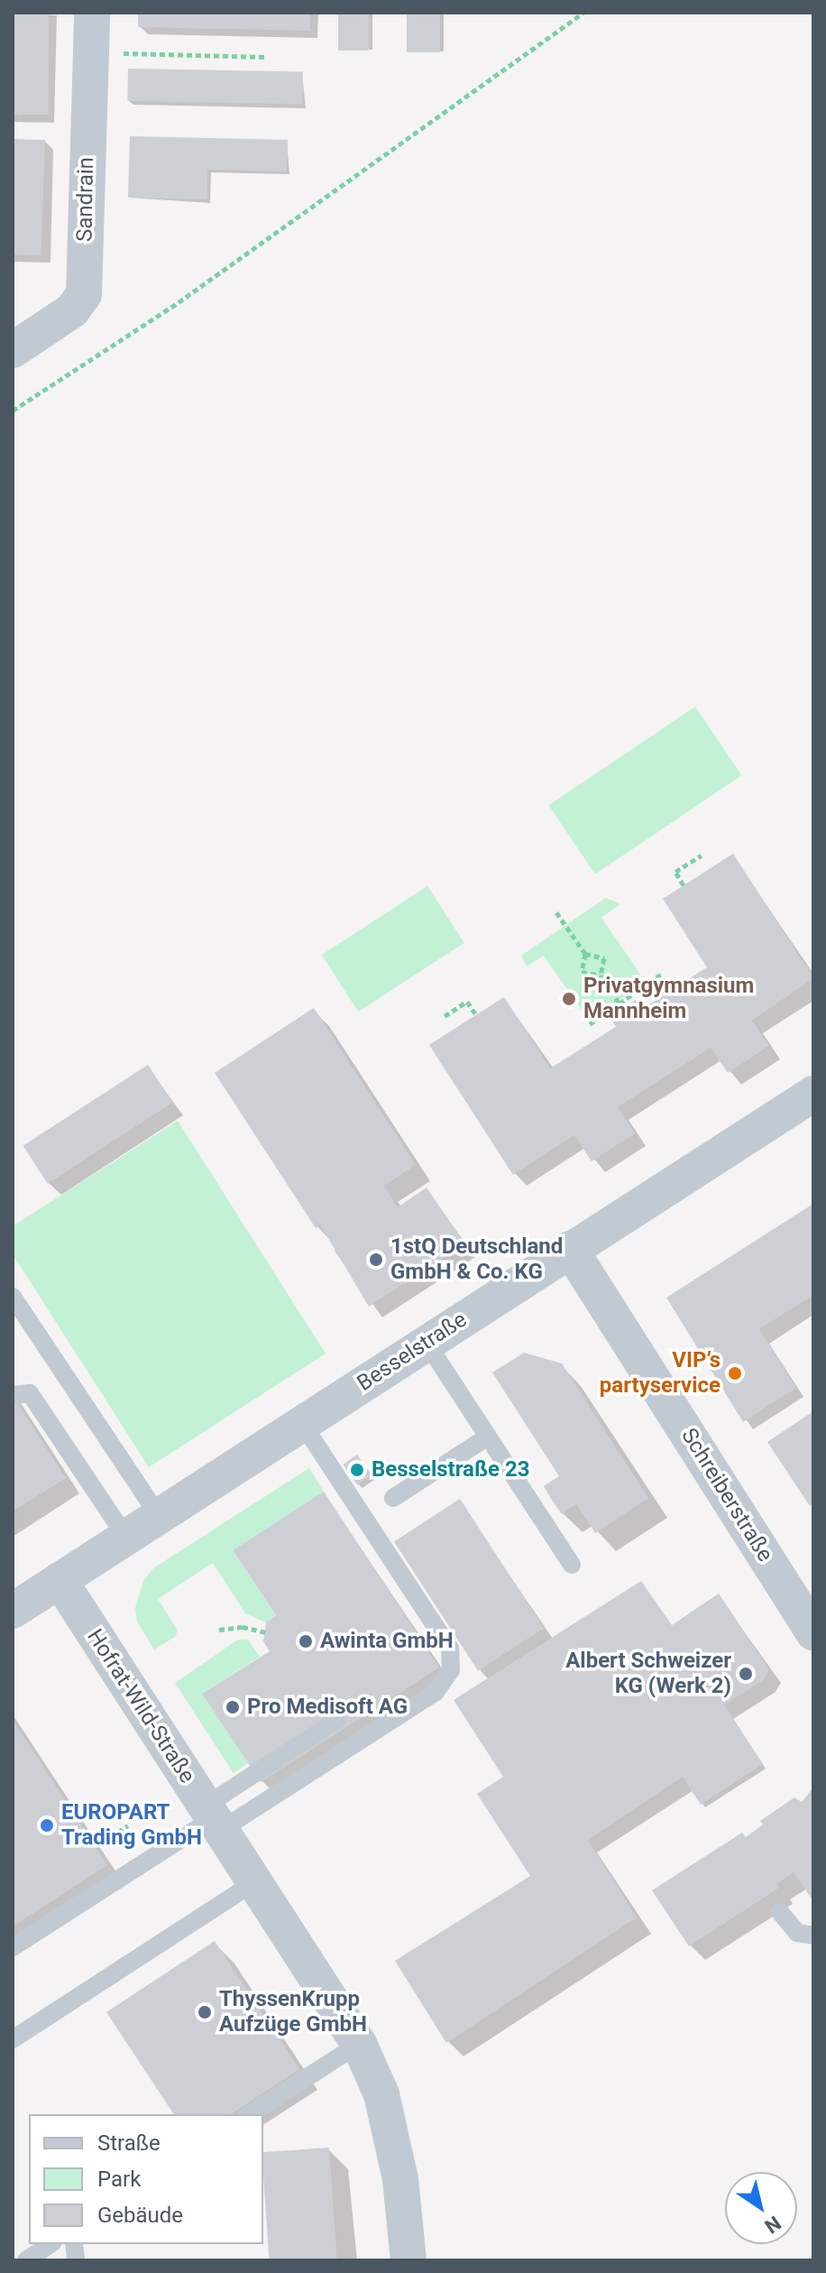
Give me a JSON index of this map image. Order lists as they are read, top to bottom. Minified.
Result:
{"streets":{"street":["Sandrain","Besselstraße","Schreiberstraße","Hofrat-Wild-Straße"]},"crossings":[["Besselstraße","Schreiberstraße"],["Besselstraße","Hofrat-Wild-Straße"]],"places":["Privatgymnasium Mannheim","1stQ Deutschland GmbH & Co. KG","VIP’s partyservice","Besselstraße 23","Awinta GmbH","Albert Schweizer KG (Werk 2)","Pro Medisoft AG","EUROPART Trading GmbH","ThyssenKrupp Aufzüge GmbH"],"legend":["Straße","Park","Gebäude"],"north":"bottom right"}
